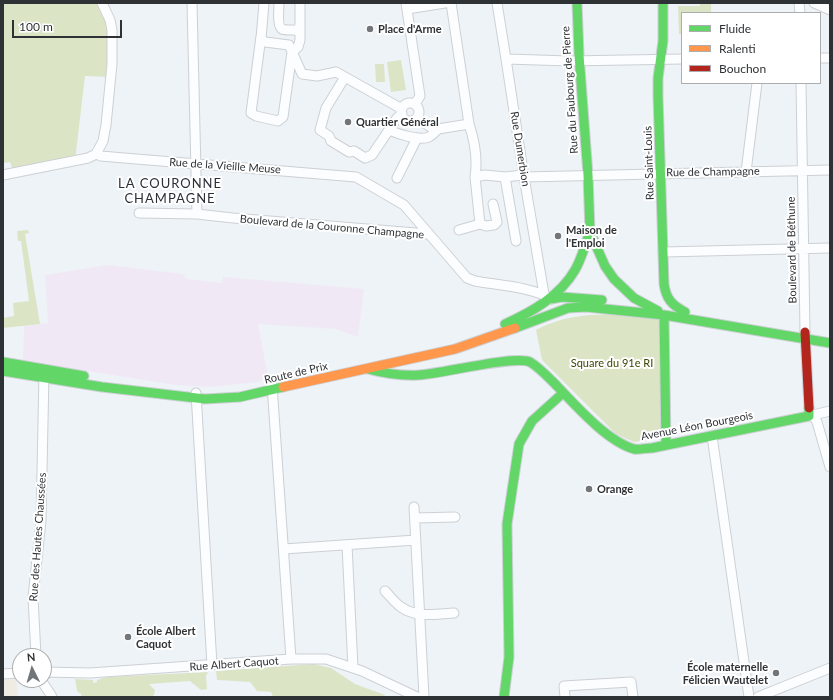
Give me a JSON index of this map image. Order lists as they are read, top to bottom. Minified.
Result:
{"streets":{"main road":["Rue du Faubourg de Pierre","Rue Saint-Louis","Boulevard de Béthune","Route de Prix","Avenue Léon Bourgeois"],"street":["Rue Dumerbion","Rue de la Vieille Meuse","Rue de Champagne","Boulevard de la Couronne Champagne","Rue des Hautes Chaussées","Rue Albert Caquot"]},"crossings":[["Rue du Faubourg de Pierre","Rue de Champagne"],["Rue du Faubourg de Pierre","Route de Prix"],["Rue Dumerbion","Rue de Champagne"],["Rue Dumerbion","Boulevard de la Couronne Champagne"],["Rue Dumerbion","Route de Prix"],["Rue Saint-Louis","Rue de Champagne"],["Rue de la Vieille Meuse","Boulevard de la Couronne Champagne"],["Rue de Champagne","Boulevard de Béthune"],["Boulevard de la Couronne Champagne","Route de Prix"],["Boulevard de Béthune","Avenue Léon Bourgeois"],["Route de Prix","Avenue Léon Bourgeois"],["Route de Prix","Rue des Hautes Chaussées"]],"districts":["LA COURONNE CHAMPAGNE"],"parks":["Square du 91e RI"],"places":["Place d'Arme","Quartier Général","Maison de l'Emploi","Orange","École Albert Caquot","École maternelle Félicien Wautelet"],"legend":["Fluide","Ralenti","Bouchon"],"scale_bar":"100 m","north":"top"}
